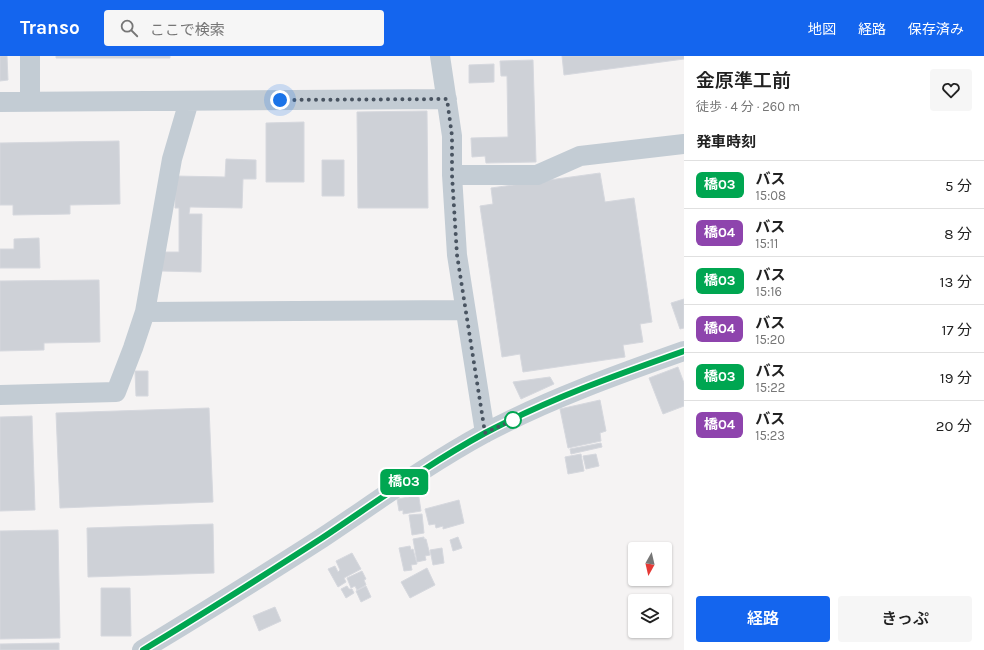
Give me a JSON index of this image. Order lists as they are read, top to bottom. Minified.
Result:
{"lines":["bus line 橋03"],"north":"bottom","page":{"header":"Transo","search":"ここで検索","nav":["地図","経路","保存済み"],"on_map":"橋03","heading":[["金原準工前","徒歩 · 4 分 · 260 m"],"発車時刻"],"list":[{"mark":"橋03","name":"バス","note":"15:08","value":"5 分"},{"mark":"橋04","name":"バス","note":"15:11","value":"8 分"},{"mark":"橋03","name":"バス","note":"15:16","value":"13 分"},{"mark":"橋04","name":"バス","note":"15:20","value":"17 分"},{"mark":"橋03","name":"バス","note":"15:22","value":"19 分"},{"mark":"橋04","name":"バス","note":"15:23","value":"20 分"}],"buttons":["経路","きっぷ"]}}
